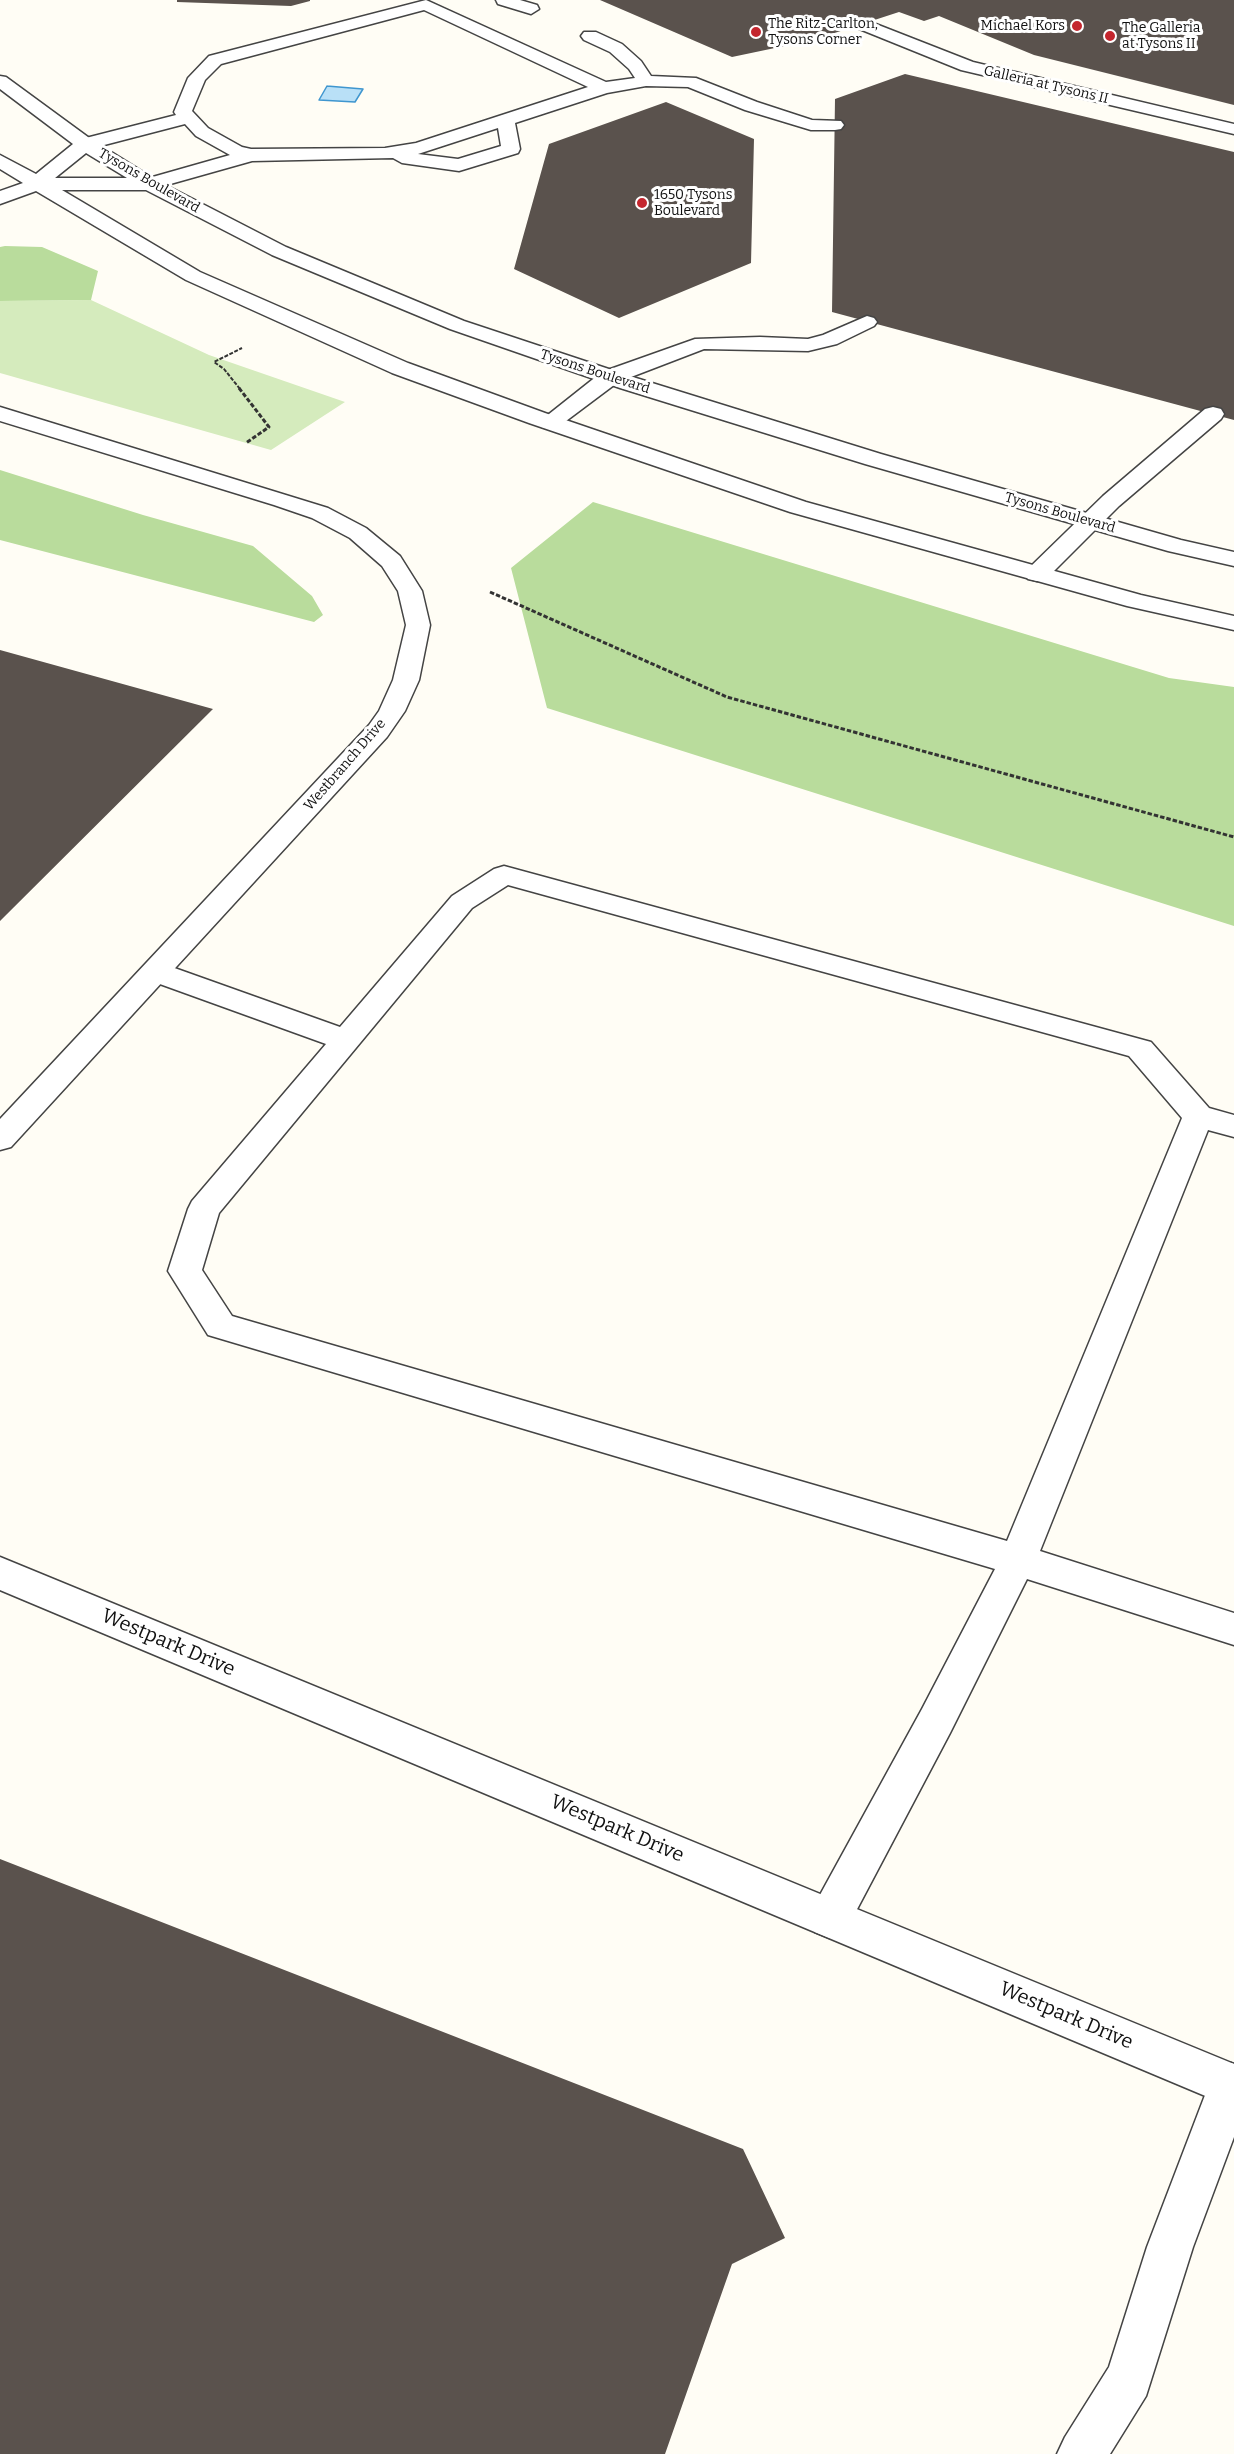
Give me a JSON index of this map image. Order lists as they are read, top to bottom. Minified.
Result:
{"streets":{"street":["Galleria at Tysons II","Tysons Boulevard","Westbranch Drive","Westpark Drive"]},"places":["Michael Kors","The Ritz-Carlton, Tysons Corner","The Galleria at Tysons II","1650 Tysons Boulevard"]}
